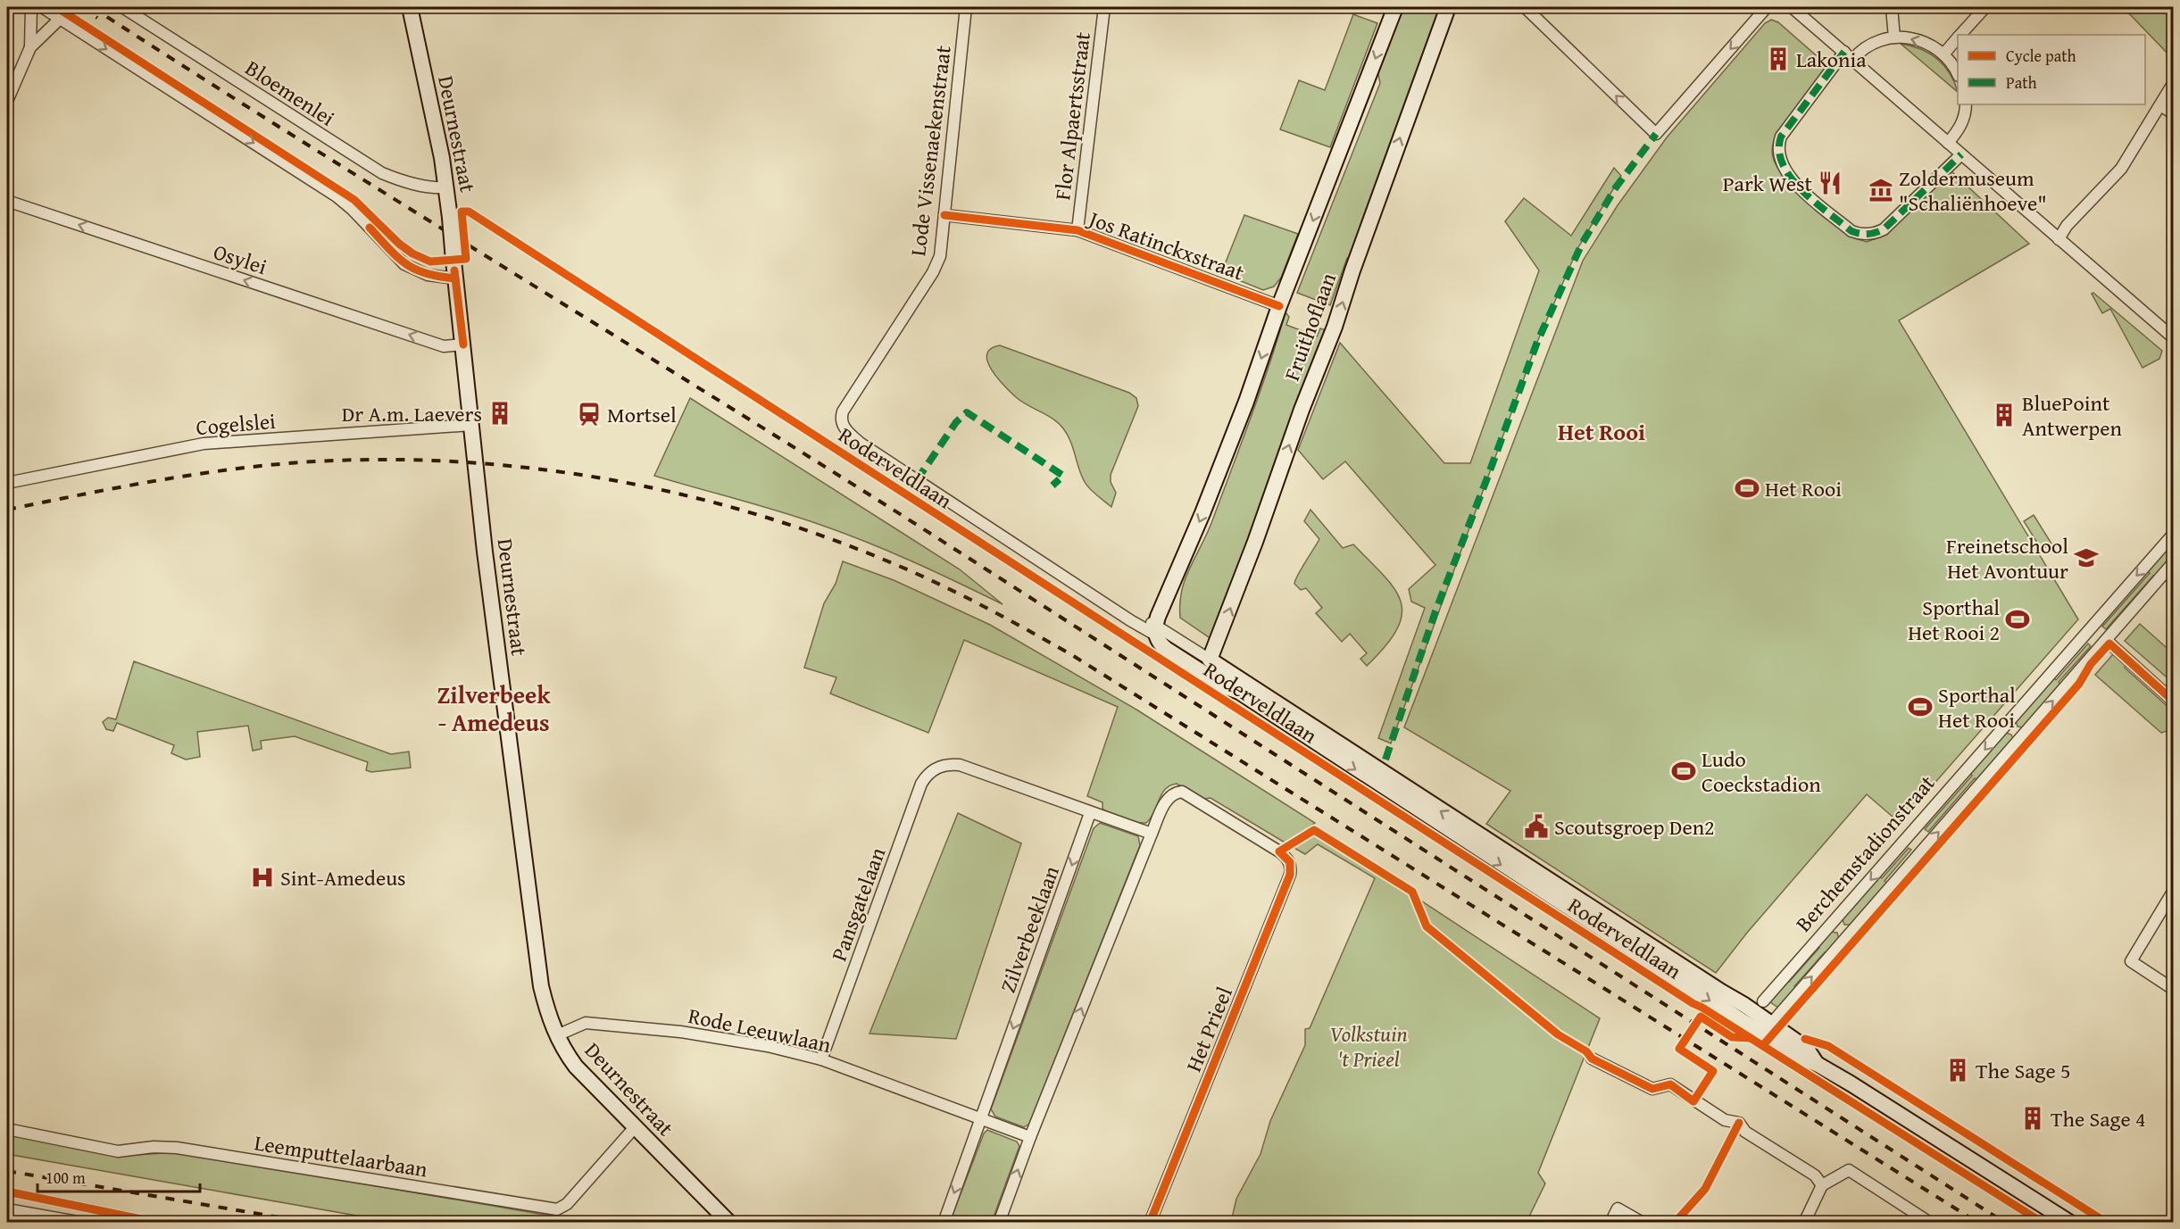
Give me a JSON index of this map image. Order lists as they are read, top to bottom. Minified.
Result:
{"streets":{"street":["Bloemenlei","Flor Alpaertsstraat","Deurnestraat","Lode Vissenaekenstraat","Jos Ratinckxstraat","Osylei","Fruithoflaan","Cogelslei","Roderveldlaan","Berchemstadionstraat","Pansgatelaan","Zilverbeeklaan","Het Prieel","Rode Leeuwlaan","Leemputtelaarbaan"]},"crossings":[["Bloemenlei","Deurnestraat"],["Flor Alpaertsstraat","Jos Ratinckxstraat"],["Deurnestraat","Osylei"],["Deurnestraat","Cogelslei"],["Deurnestraat","Rode Leeuwlaan"],["Deurnestraat","Leemputtelaarbaan"],["Lode Vissenaekenstraat","Jos Ratinckxstraat"],["Lode Vissenaekenstraat","Roderveldlaan"],["Jos Ratinckxstraat","Fruithoflaan"],["Fruithoflaan","Roderveldlaan"],["Roderveldlaan","Berchemstadionstraat"],["Pansgatelaan","Zilverbeeklaan"],["Pansgatelaan","Rode Leeuwlaan"],["Zilverbeeklaan","Rode Leeuwlaan"]],"one_way":["Osylei"],"districts":["Het Rooi","Zilverbeek - Amedeus"],"parks":["Volkstuin 't Prieel"],"places":{"building":["Lakonia","Dr A.m. Laevers","BluePoint Antwerpen","The Sage 5","The Sage 4"],"restaurant":["Park West"],"museum":["Zoldermuseum \"Schaliënhoeve\""],"station":["Mortsel"],"sports":["Het Rooi","Sporthal Het Rooi 2","Sporthal Het Rooi","Ludo Coeckstadion"],"school or university":["Freinetschool Het Avontuur"],"public building":["Scoutsgroep Den2"],"hospital":["Sint-Amedeus"]},"legend":["Cycle path","Path"],"scale_bar":"100 m"}
